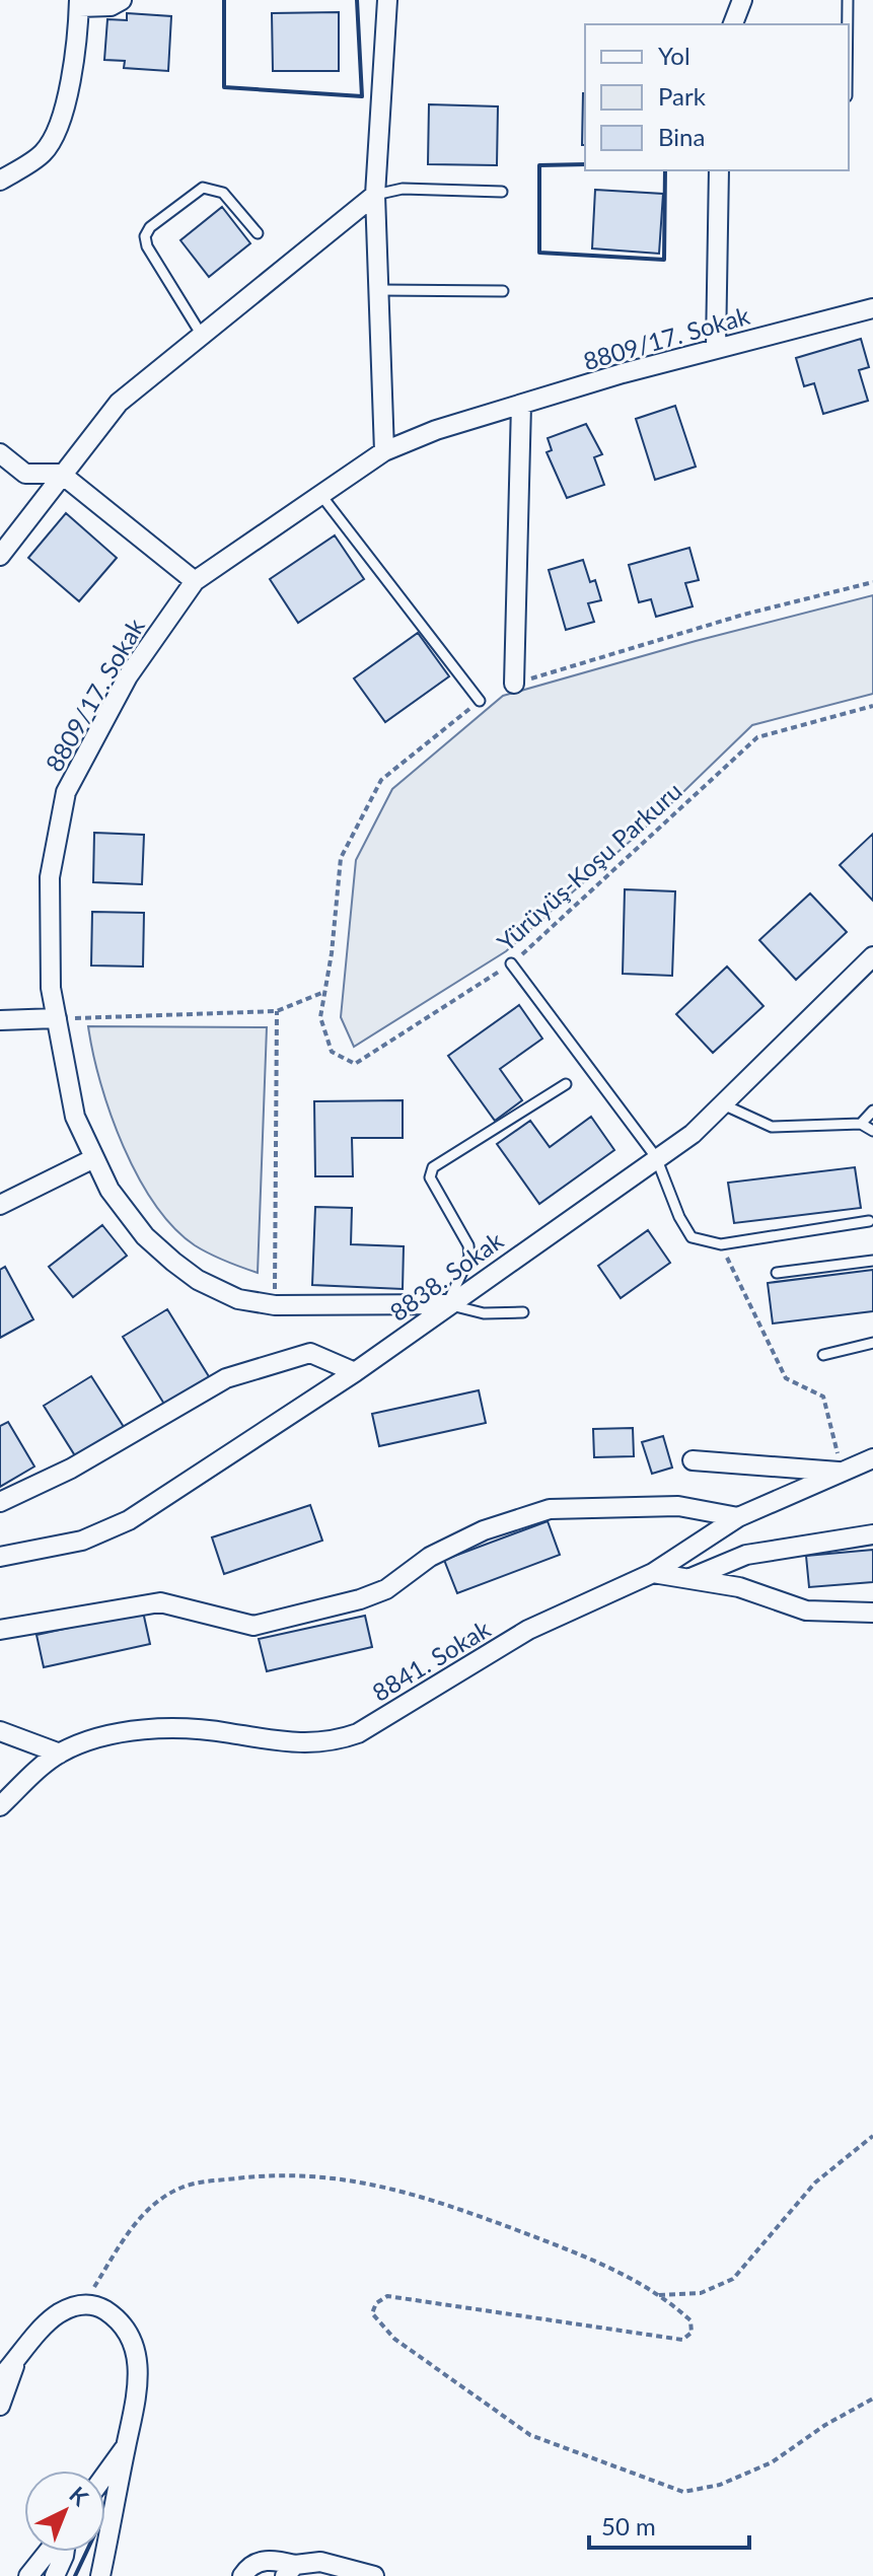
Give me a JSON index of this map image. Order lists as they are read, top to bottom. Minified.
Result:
{"streets":{"street":["8809/17. Sokak","8838. Sokak","8841. Sokak"],"path":["Yürüyüş-Koşu Parkuru"]},"crossings":[["8809/17. Sokak","8838. Sokak"]],"legend":["Yol","Park","Bina"],"scale_bar":"50 m","north":"top right"}
